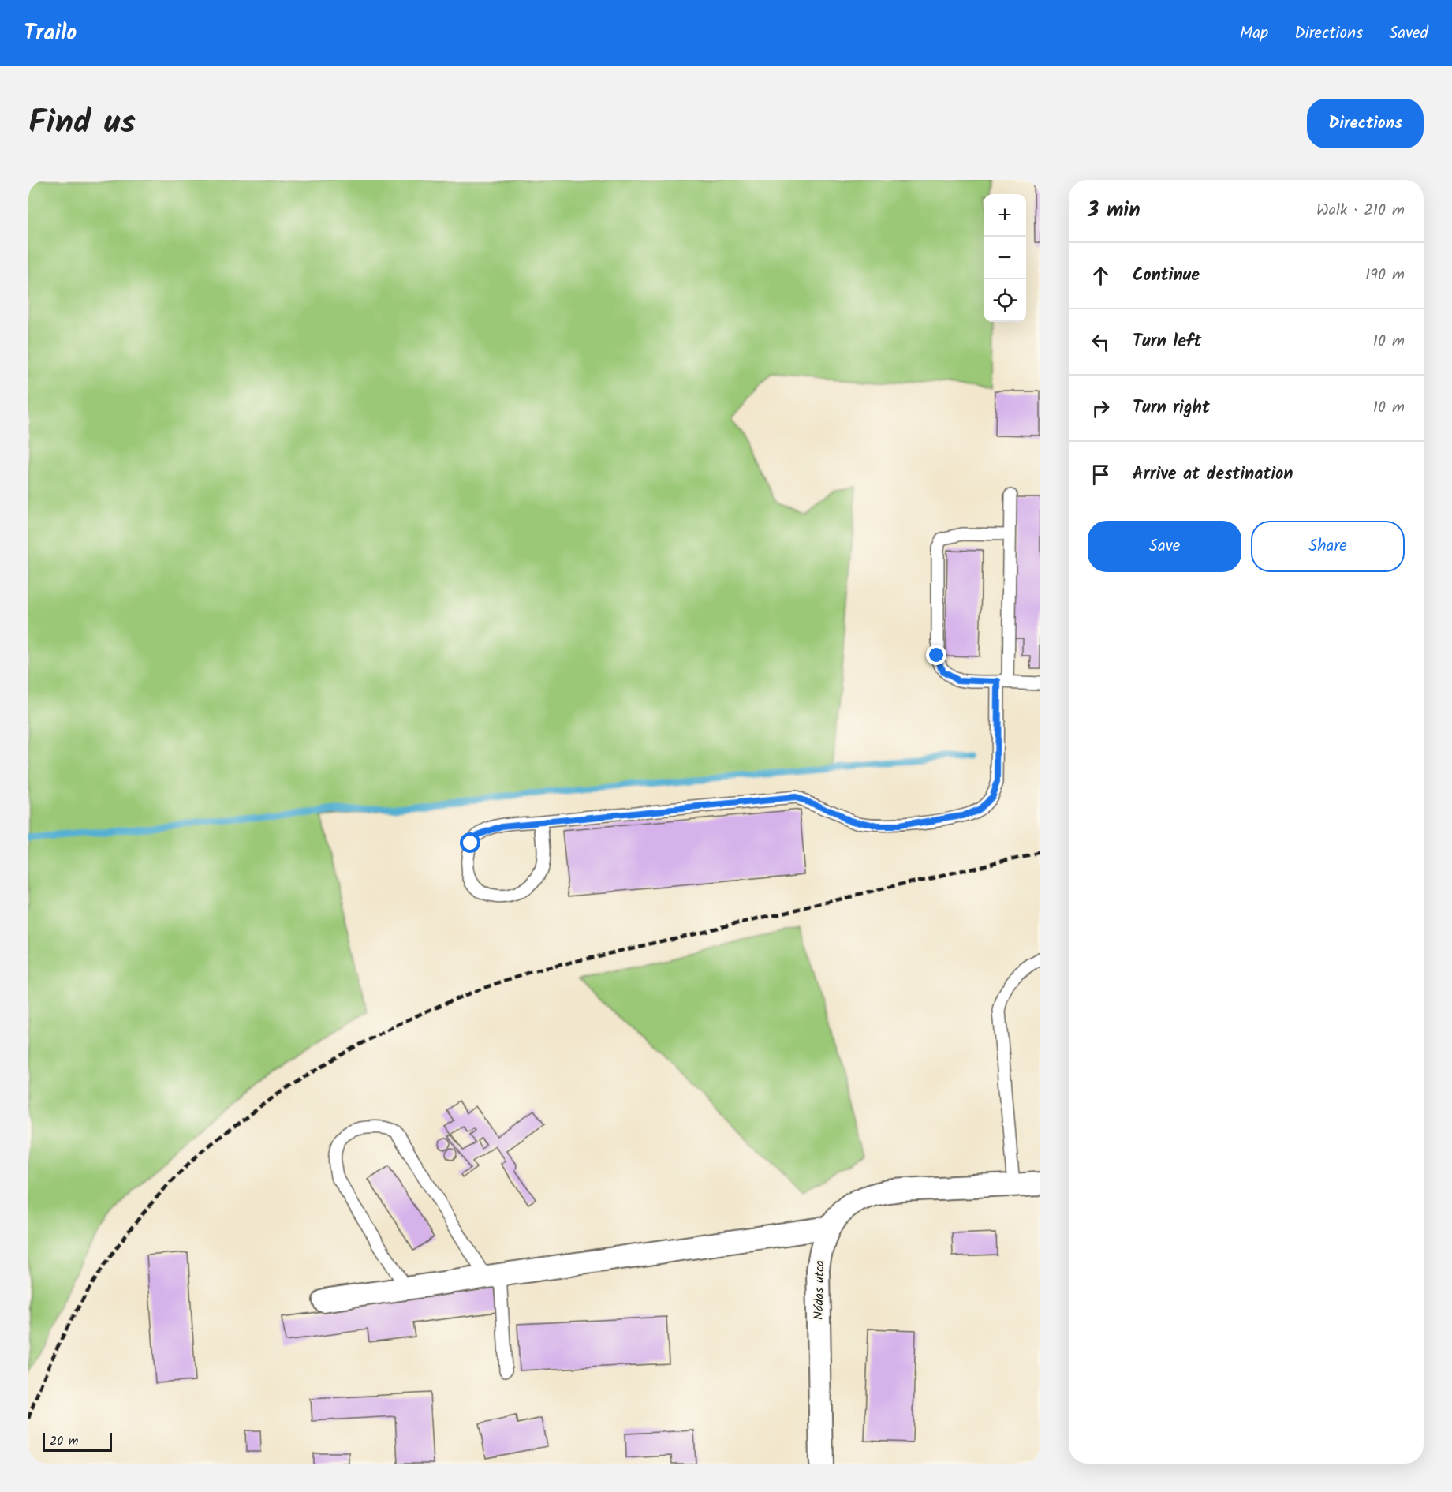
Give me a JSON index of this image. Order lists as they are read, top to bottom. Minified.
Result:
{"streets":{"street":["Nádas utca"]},"scale_bar":"20 m","page":{"header":"Trailo","nav":["Map","Directions","Saved"],"title":"Find us","buttons":["Directions",["Save","Share"]],"heading":["3 min","Walk · 210 m"],"map_buttons":["+","−"],"list":[["Continue","190 m"],["Turn left","10 m"],["Turn right","10 m"],"Arrive at destination"],"scale":"20 m"}}
